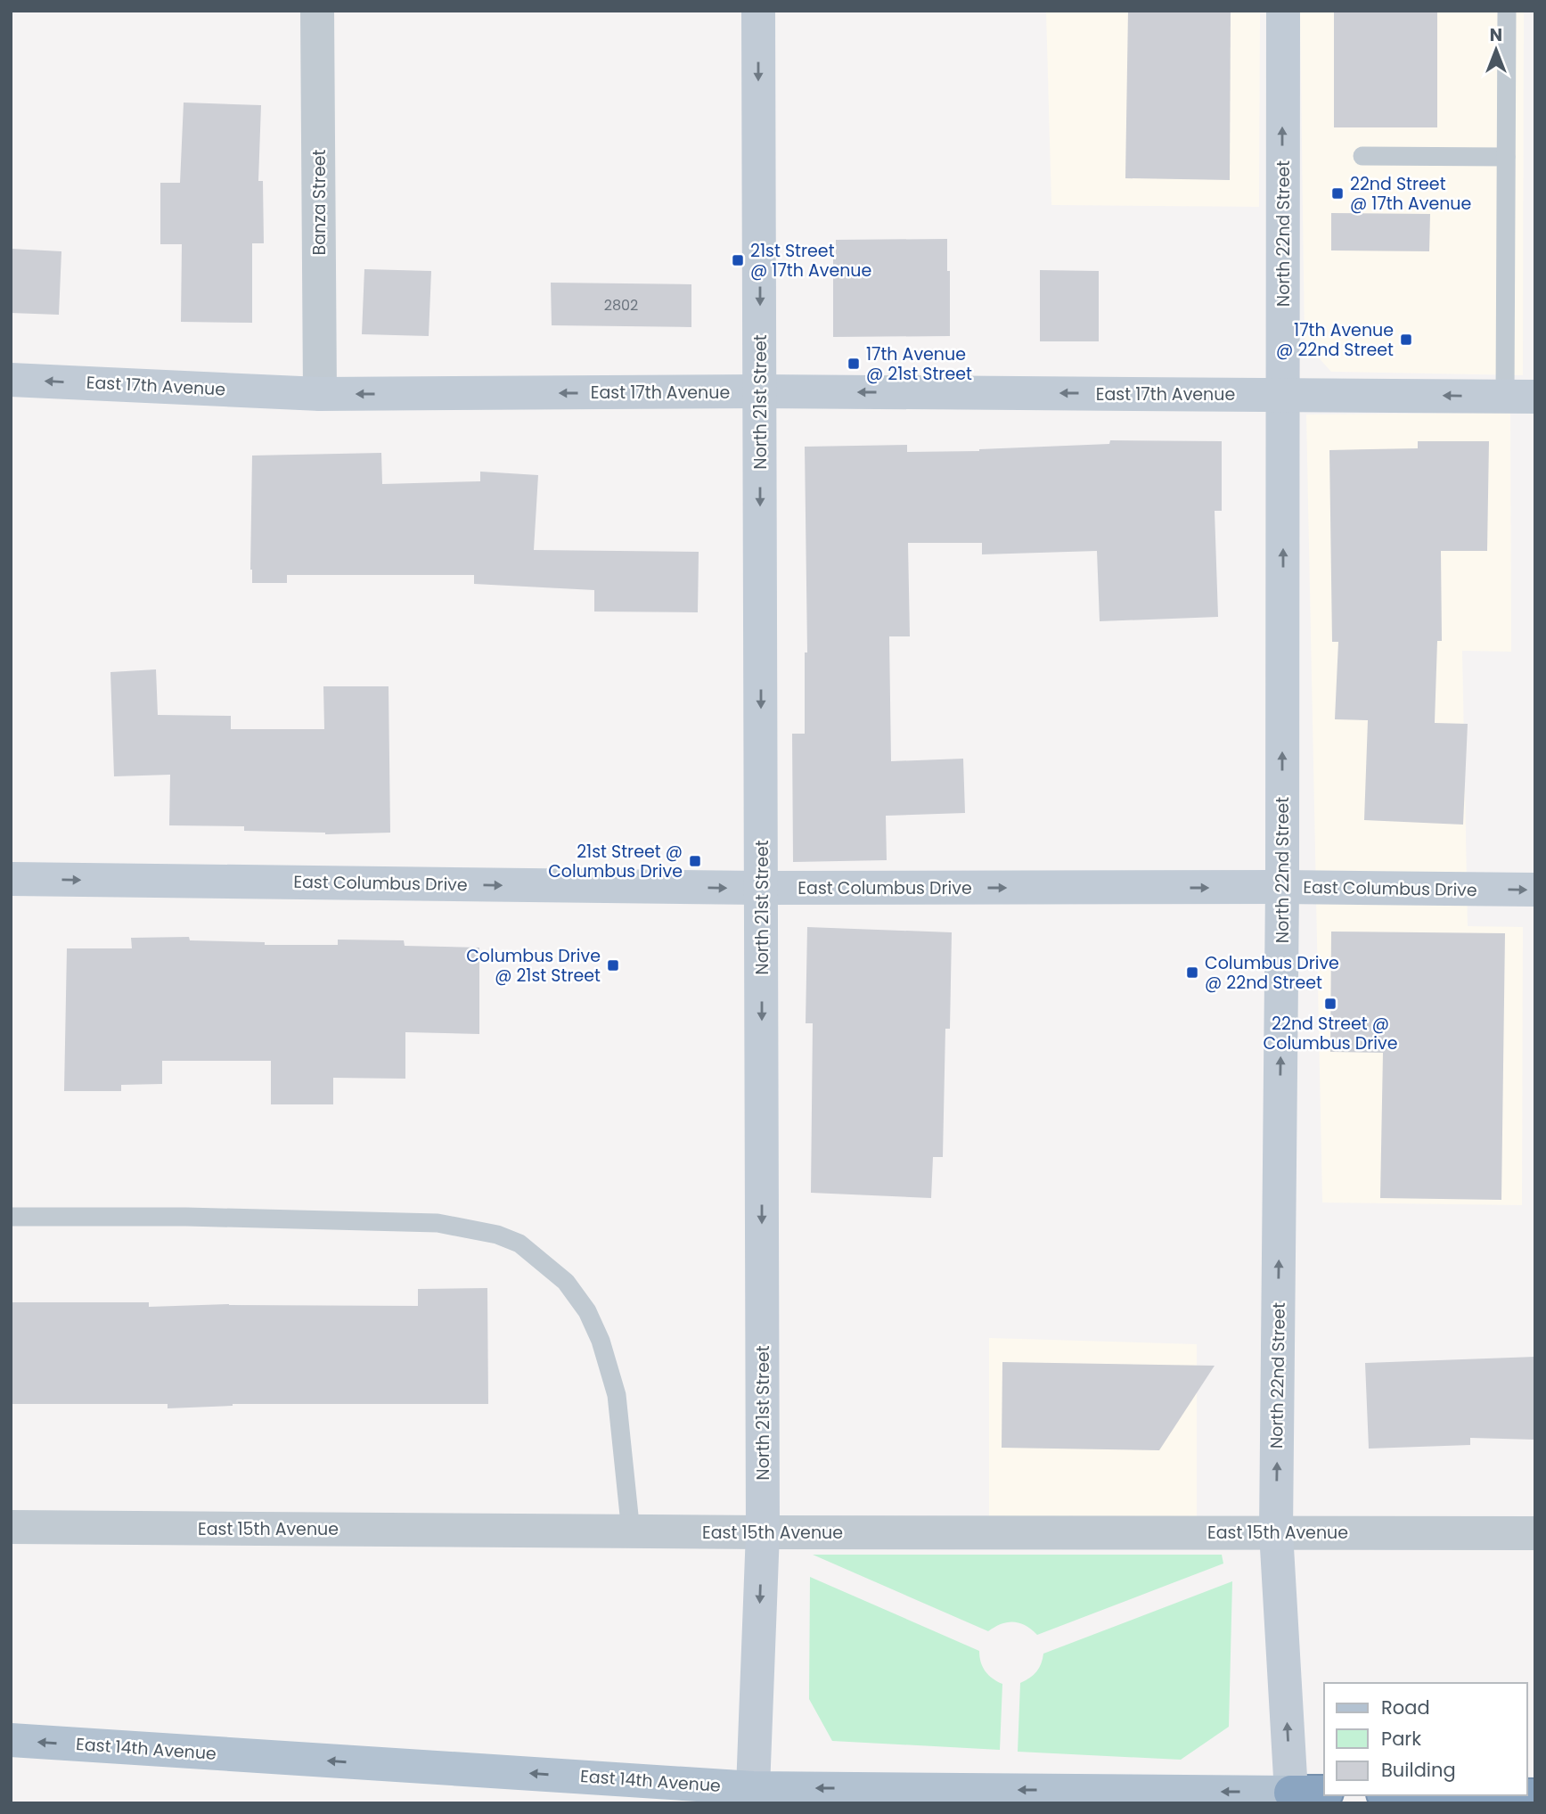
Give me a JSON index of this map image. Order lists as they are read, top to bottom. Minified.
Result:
{"streets":{"main road":["North 22nd Street","East 17th Avenue","North 21st Street","East Columbus Drive","East 14th Avenue"],"street":["Banza Street","East 15th Avenue"]},"crossings":[["Banza Street","East 17th Avenue"],["North 22nd Street","East 17th Avenue"],["North 22nd Street","East Columbus Drive"],["North 22nd Street","East 15th Avenue"],["North 22nd Street","East 14th Avenue"],["East 17th Avenue","North 21st Street"],["North 21st Street","East Columbus Drive"],["North 21st Street","East 15th Avenue"],["North 21st Street","East 14th Avenue"]],"one_way":["North 22nd Street","East 17th Avenue","North 21st Street","East Columbus Drive","East 14th Avenue"],"places":{"transit":["22nd Street @ 17th Avenue","21st Street @ 17th Avenue","17th Avenue @ 22nd Street","17th Avenue @ 21st Street","21st Street @ Columbus Drive","Columbus Drive @ 21st Street","Columbus Drive @ 22nd Street","22nd Street @ Columbus Drive"]},"house_numbers":["2802"],"legend":["Road","Park","Building"],"north":"top"}
